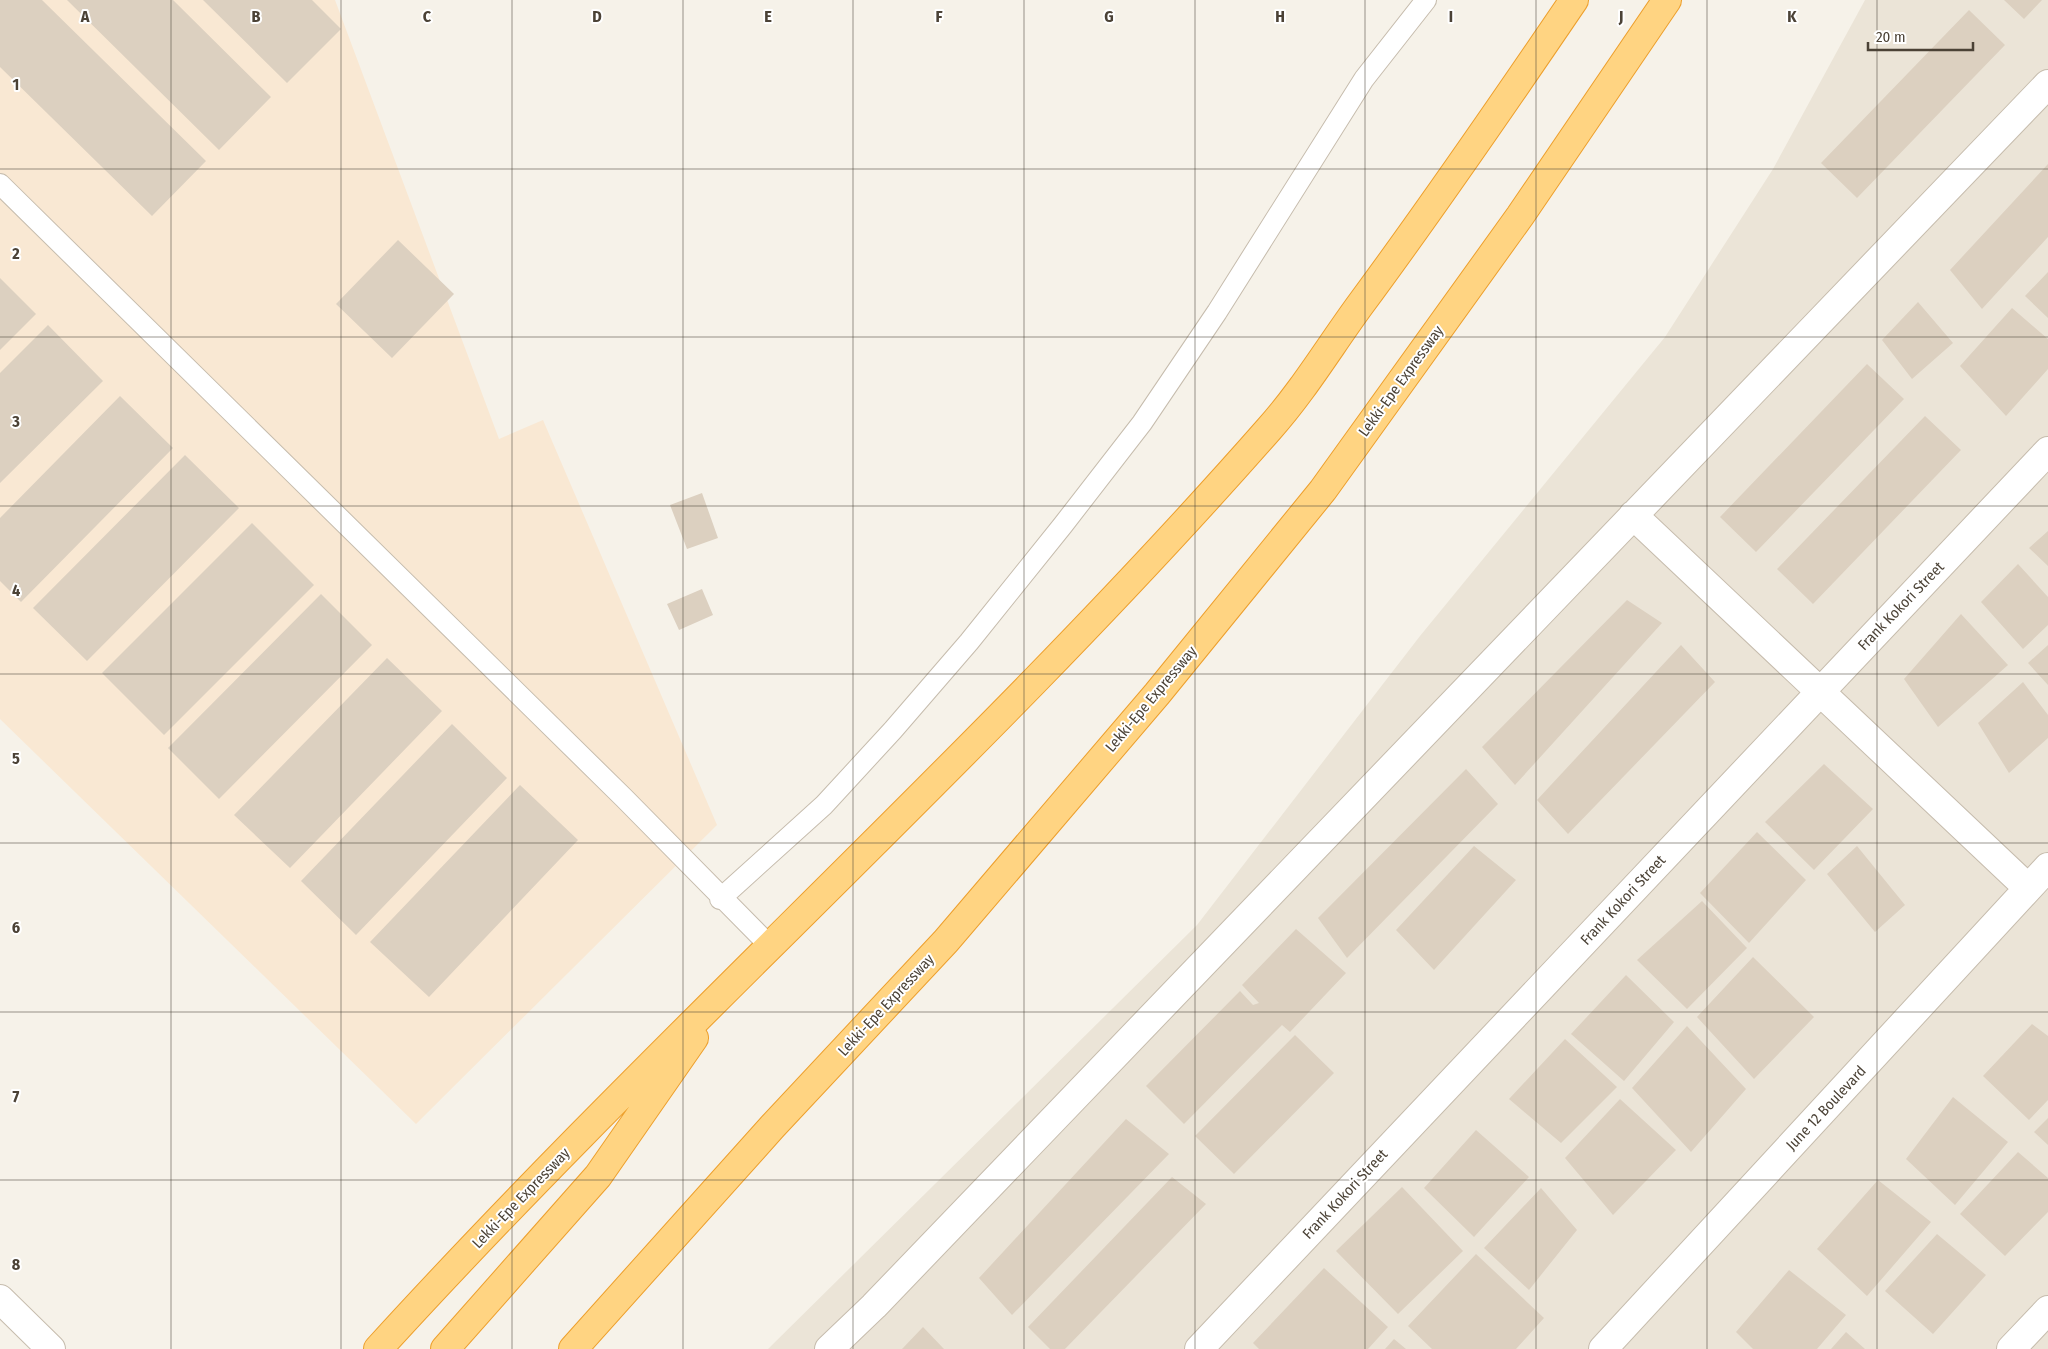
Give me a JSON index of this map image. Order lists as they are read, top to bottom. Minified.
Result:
{"streets":{"highway":["Lekki-Epe Expressway"],"street":["Frank Kokori Street","June 12 Boulevard"]},"scale_bar":"20 m","grid":{"columns":["A","B","C","D","E","F","G","H","I","J","K"],"rows":["1","2","3","4","5","6","7","8"]}}
